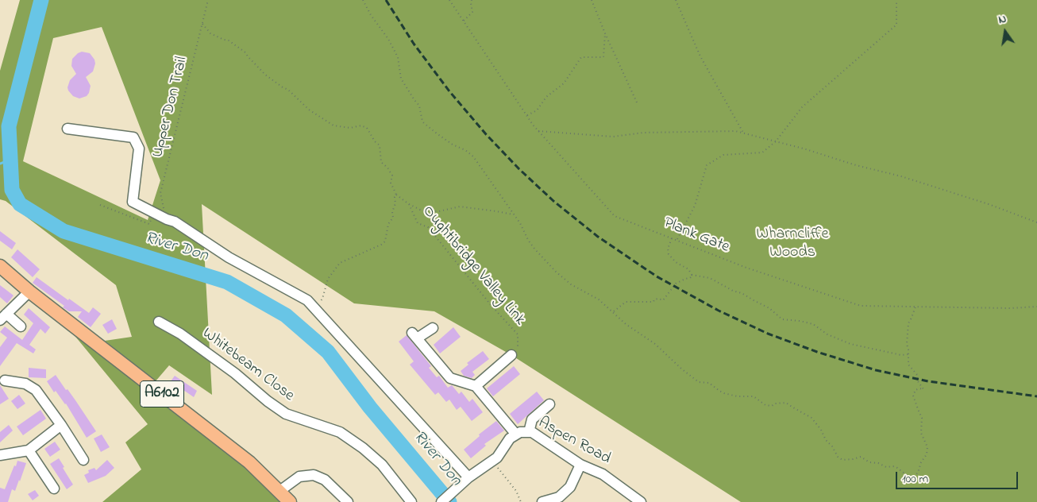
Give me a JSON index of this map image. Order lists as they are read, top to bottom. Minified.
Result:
{"streets":{"main road":["A6102"],"street":["Whitebeam Close","Aspen Road"],"path":["Upper Don Trail","Plank Gate","Oughtibridge Valley Link"]},"water":["River Don"],"parks":["Wharncliffe Woods"],"scale_bar":"100 m","north":"top"}
